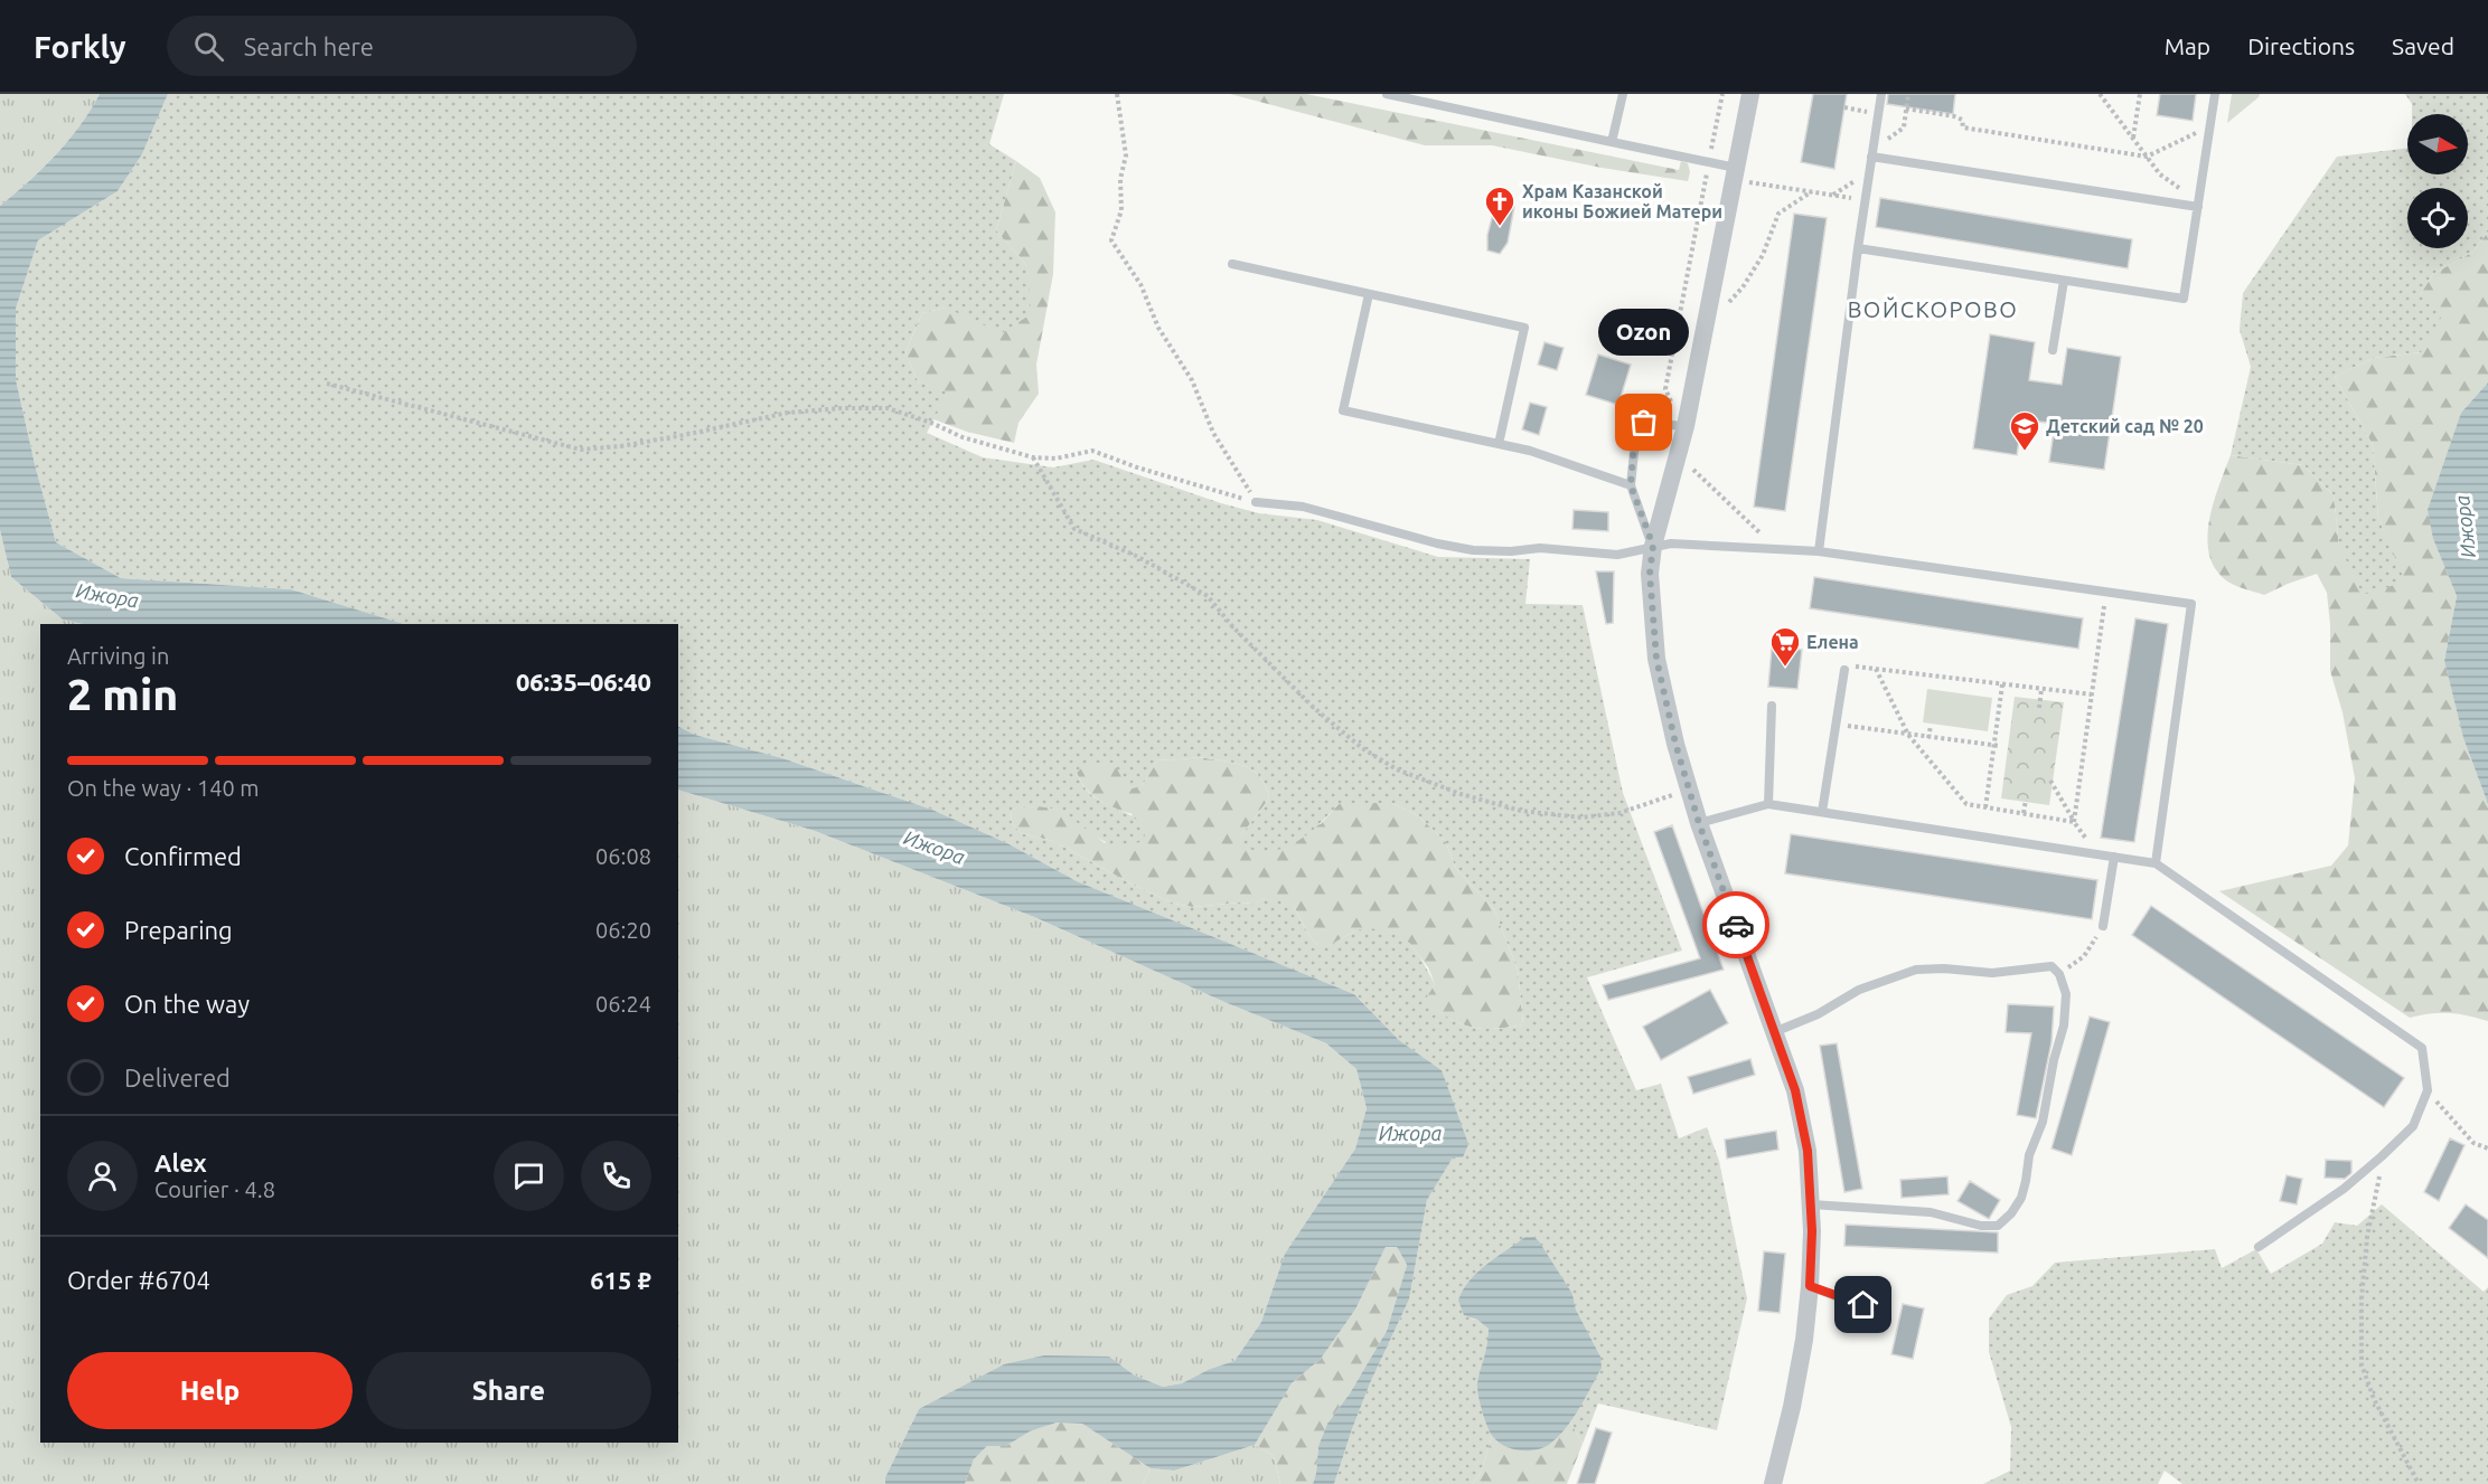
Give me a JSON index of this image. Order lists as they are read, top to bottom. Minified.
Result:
{"districts":["ВОЙСКОРОВО"],"water":["Ижора"],"places":{"church":["Храм Казанской иконы Божией Матери"],"other":["Ozon"],"school or university":["Детский сад № 20"],"supermarket":["Елена"]},"north":"right","page":{"header":"Forkly","search":"Search here","nav":["Map","Directions","Saved"],"bubble":"Ozon","heading":["2 min","Arriving in","06:35–06:40"],"panel":["Alex","Courier · 4.8","Order #6704","615 ₽"],"bar":"On the way · 140 m","list":[["Confirmed","06:08"],["Preparing","06:20"],["On the way","06:24"],"Delivered"],"buttons":["Help","Share"]}}
